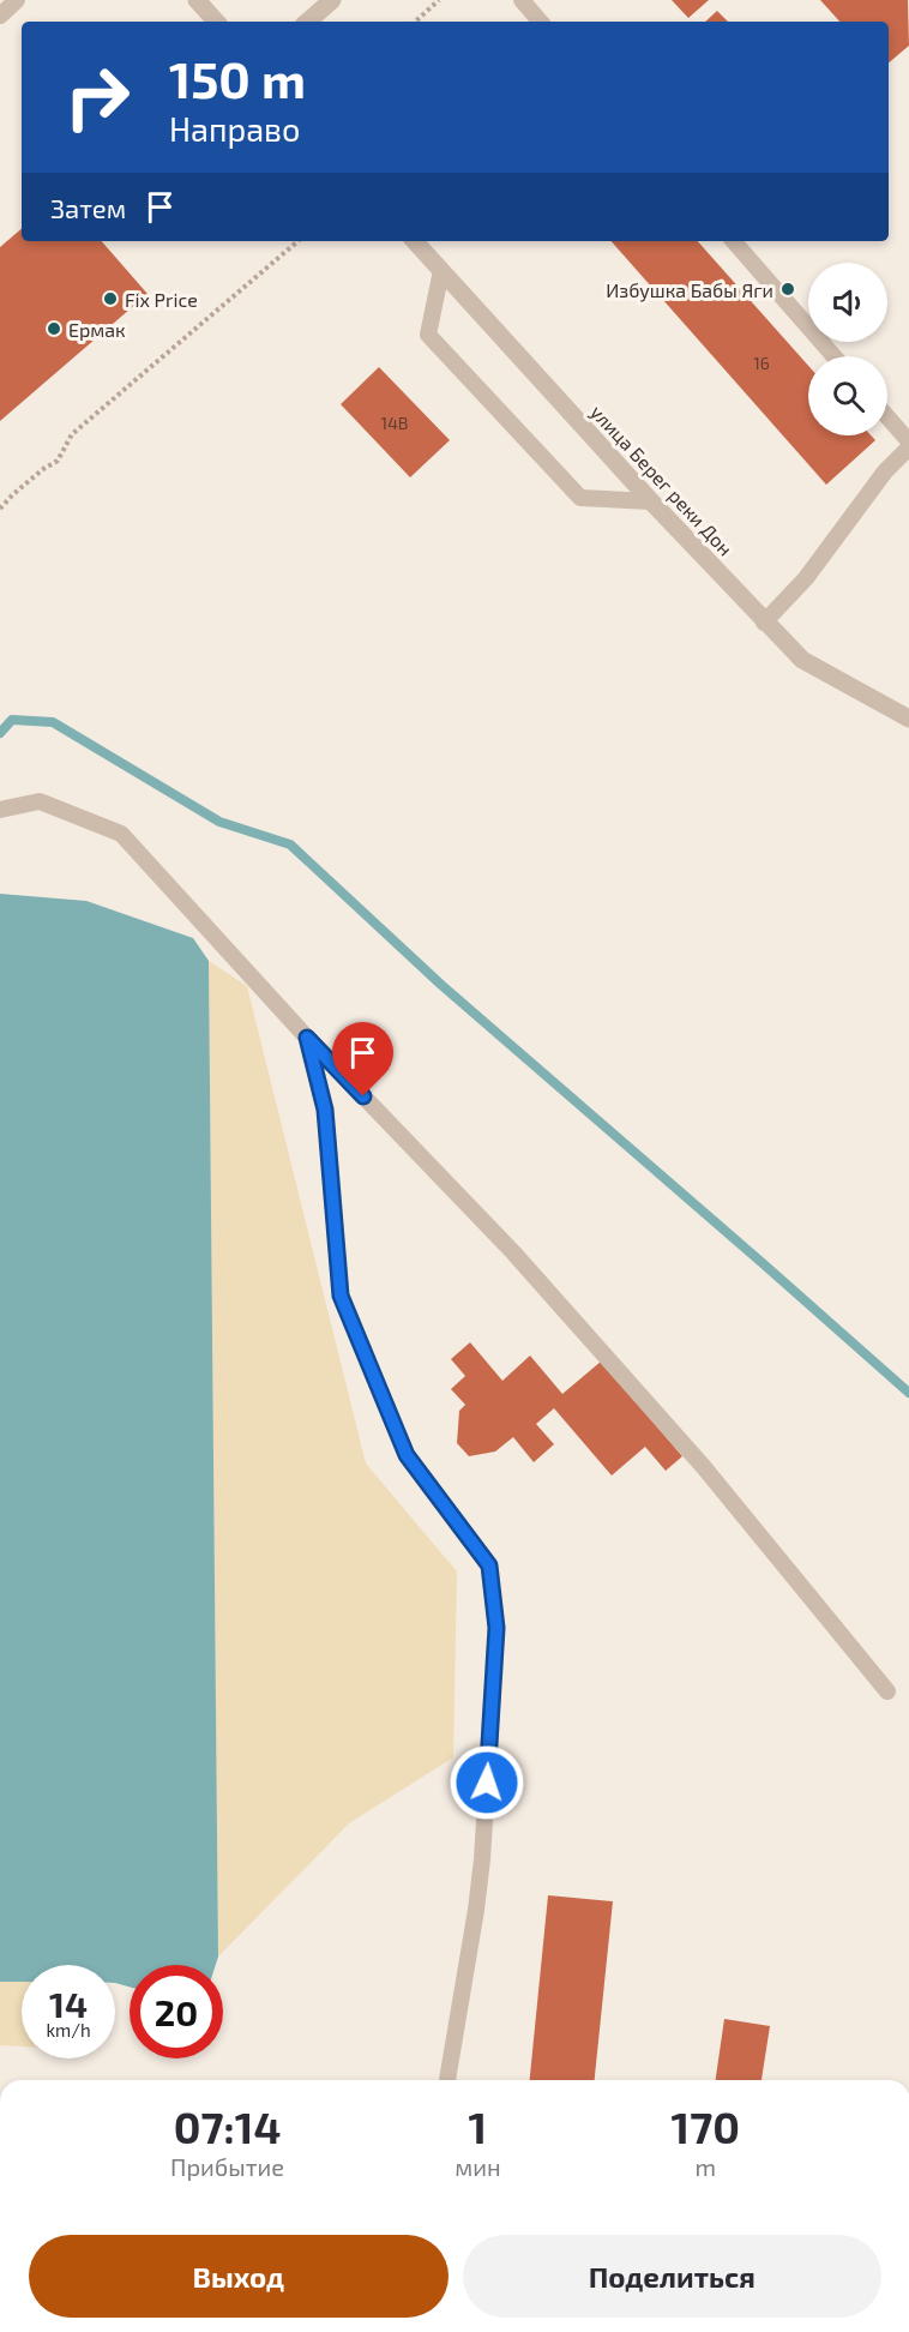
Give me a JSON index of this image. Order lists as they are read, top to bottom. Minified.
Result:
{"streets":{"street":["улица Берег реки Дон"]},"places":["Избушка Бабы Яги","Fix Price","Ермак"],"house_numbers":["16","14В"],"page":{"turn":["150 m","Направо"],"then":"Затем","speed":"14 km/h","limit":"20","eta":["07:14","Прибытие","1","мин","170","m"],"buttons":["Выход","Поделиться"]}}
